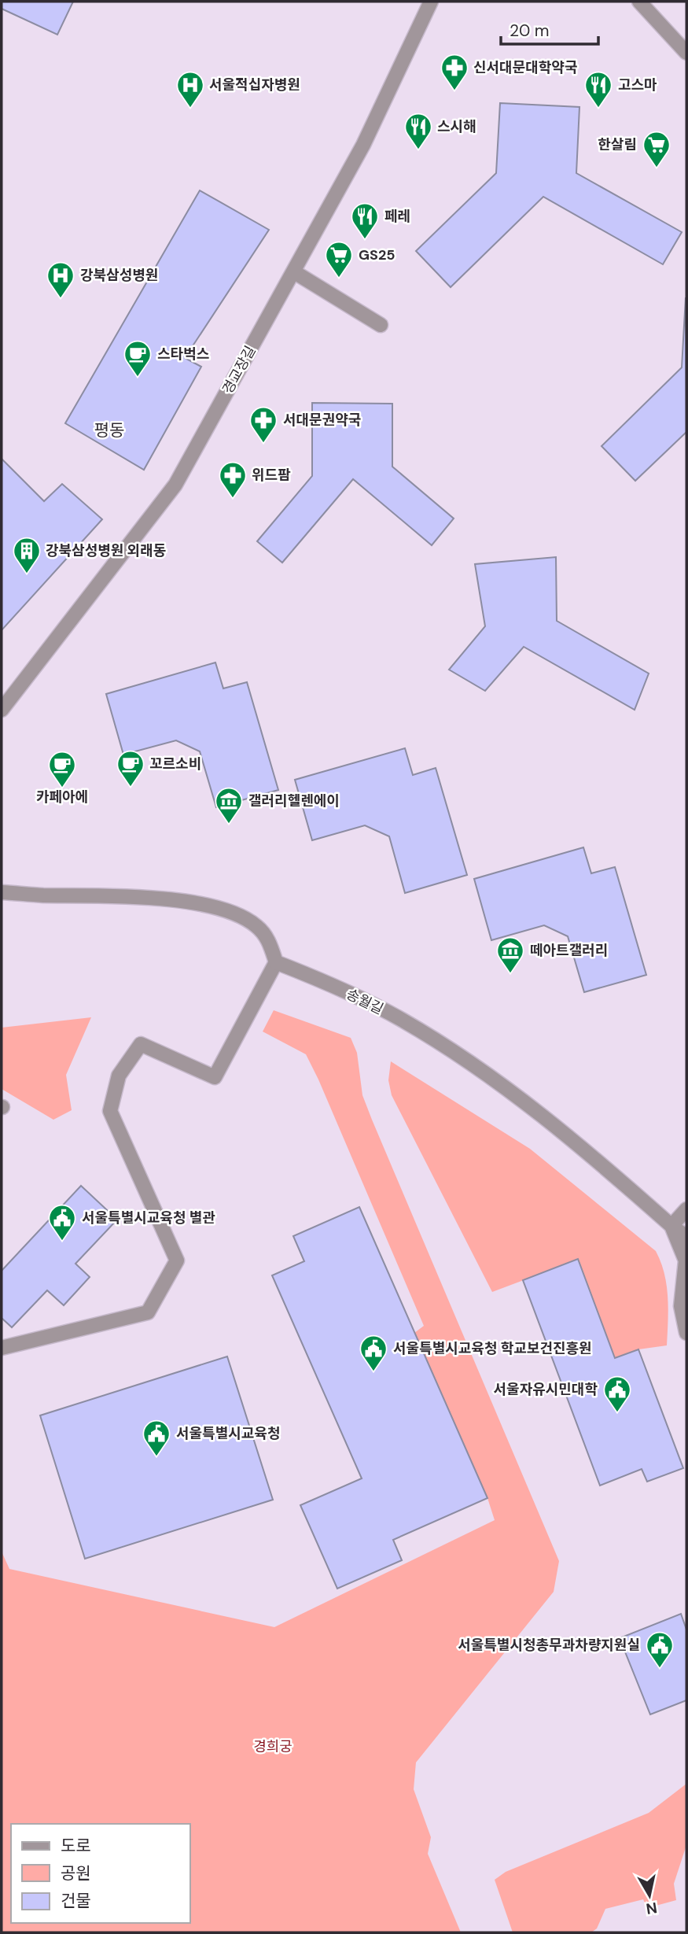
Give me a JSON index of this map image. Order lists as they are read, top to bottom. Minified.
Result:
{"streets":{"street":["경교장길","송월길"]},"districts":["평동"],"parks":["경희궁"],"places":{"pharmacy":["신서대문대학약국","서대문권약국","위드팜"],"hospital":["서울적십자병원","강북삼성병원"],"restaurant":["고스마","스시해","페레"],"supermarket":["한살림","GS25"],"cafe":["스타벅스","꼬르소비","카페아에"],"building":["강북삼성병원 외래동"],"museum":["갤러리헬렌에이","떼아트갤러리"],"public building":["서울특별시교육청 별관","서울특별시교육청 학교보건진흥원","서울자유시민대학","서울특별시교육청","서울특별시청총무과차량지원실"]},"legend":["도로","공원","건물"],"scale_bar":"20 m","north":"bottom"}
